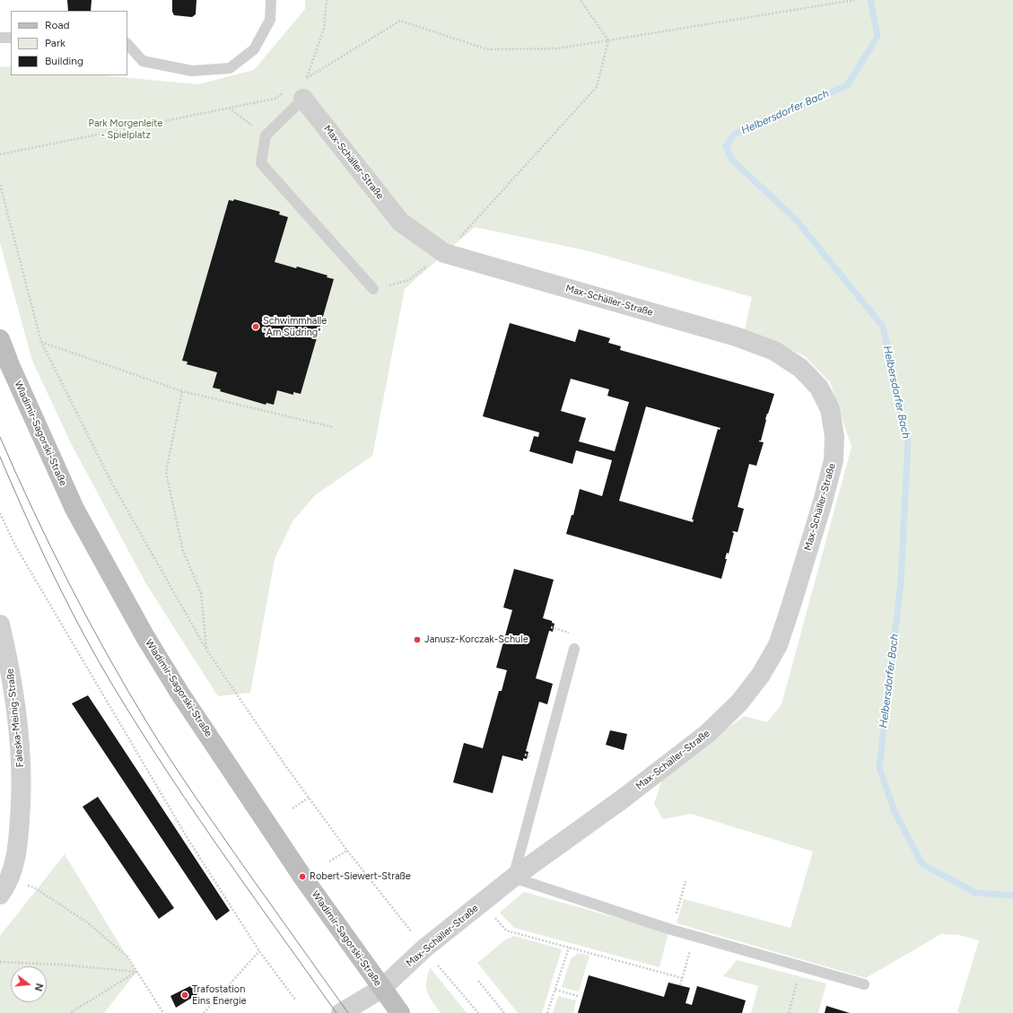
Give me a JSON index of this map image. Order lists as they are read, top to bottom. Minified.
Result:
{"streets":{"main road":["Wladimir-Sagorski-Straße"],"street":["Max-Schäller-Straße","Faleska-Meinig-Straße"]},"crossings":[["Max-Schäller-Straße","Wladimir-Sagorski-Straße"]],"water":["Helbersdorfer Bach"],"parks":["Park Morgenleite - Spielplatz"],"places":["Schwimmhalle \"Am Südring\"","Janusz-Korczak-Schule","Robert-Siewert-Straße","Trafostation Eins Energie"],"legend":["Road","Park","Building"],"north":"right"}
